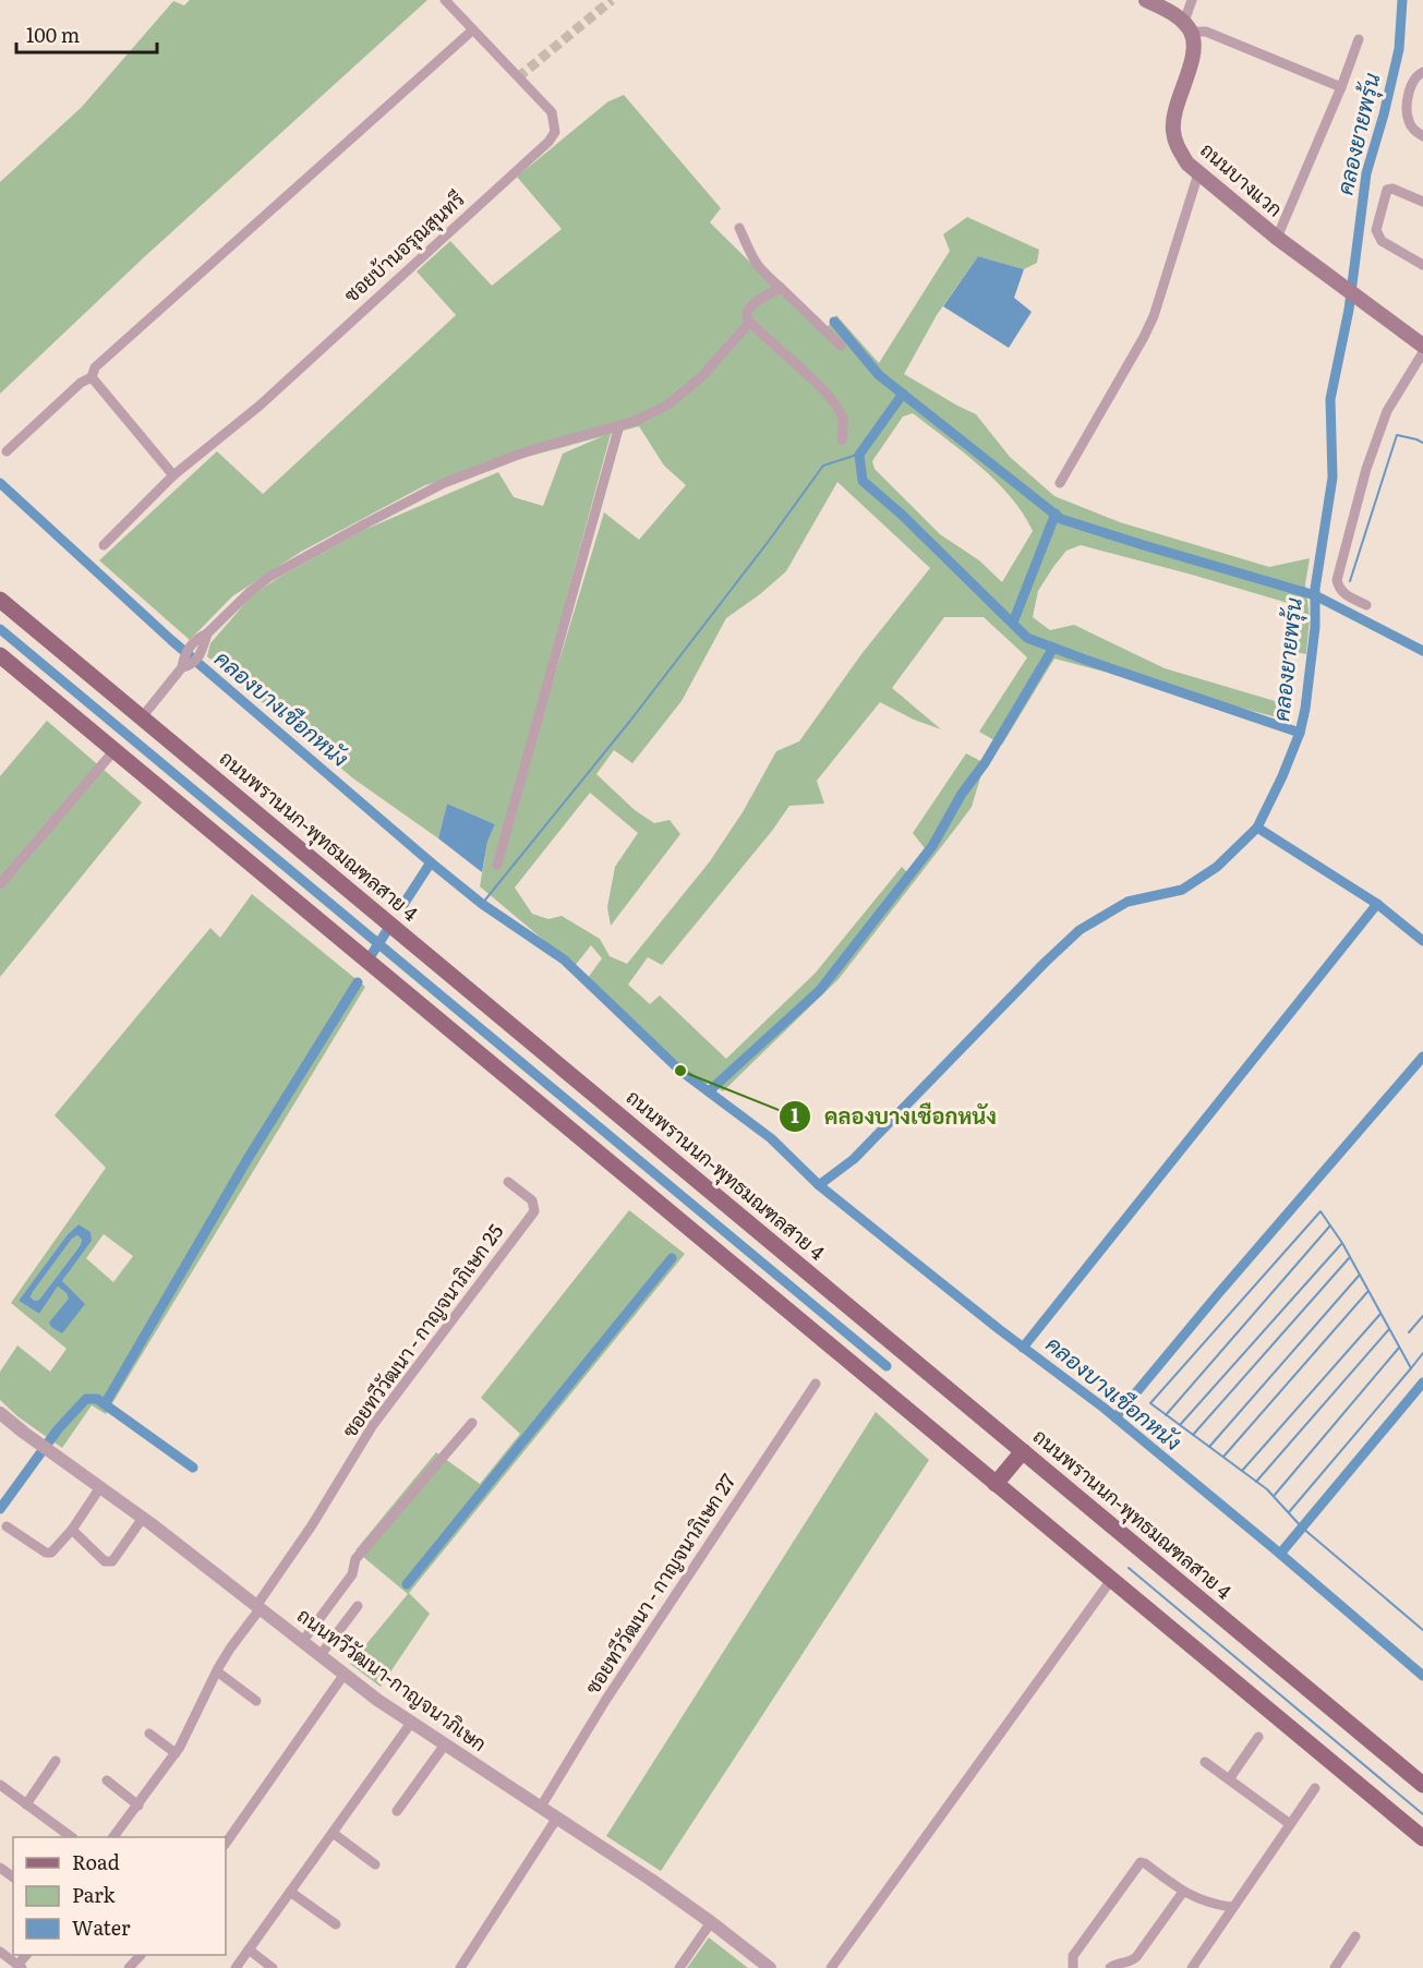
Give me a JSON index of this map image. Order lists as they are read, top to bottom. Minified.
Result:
{"streets":{"main road":["ถนนบางแวก","ถนนพรานนก-พุทธมณฑลสาย 4"],"street":["ซอยบ้านอรุณสุนทรี","ซอยทวีวัฒนา - กาญจนาภิเษก 25","ซอยทวีวัฒนา - กาญจนาภิเษก 27","ถนนทวีวัฒนา-กาญจนาภิเษก"]},"crossings":[["ซอยทวีวัฒนา - กาญจนาภิเษก 25","ถนนทวีวัฒนา-กาญจนาภิเษก"],["ซอยทวีวัฒนา - กาญจนาภิเษก 27","ถนนทวีวัฒนา-กาญจนาภิเษก"]],"water":["คลองยายพรุ้น","คลองบางเชือกหนัง"],"places":["คลองบางเชือกหนัง"],"legend":["Road","Park","Water"],"scale_bar":"100 m"}
